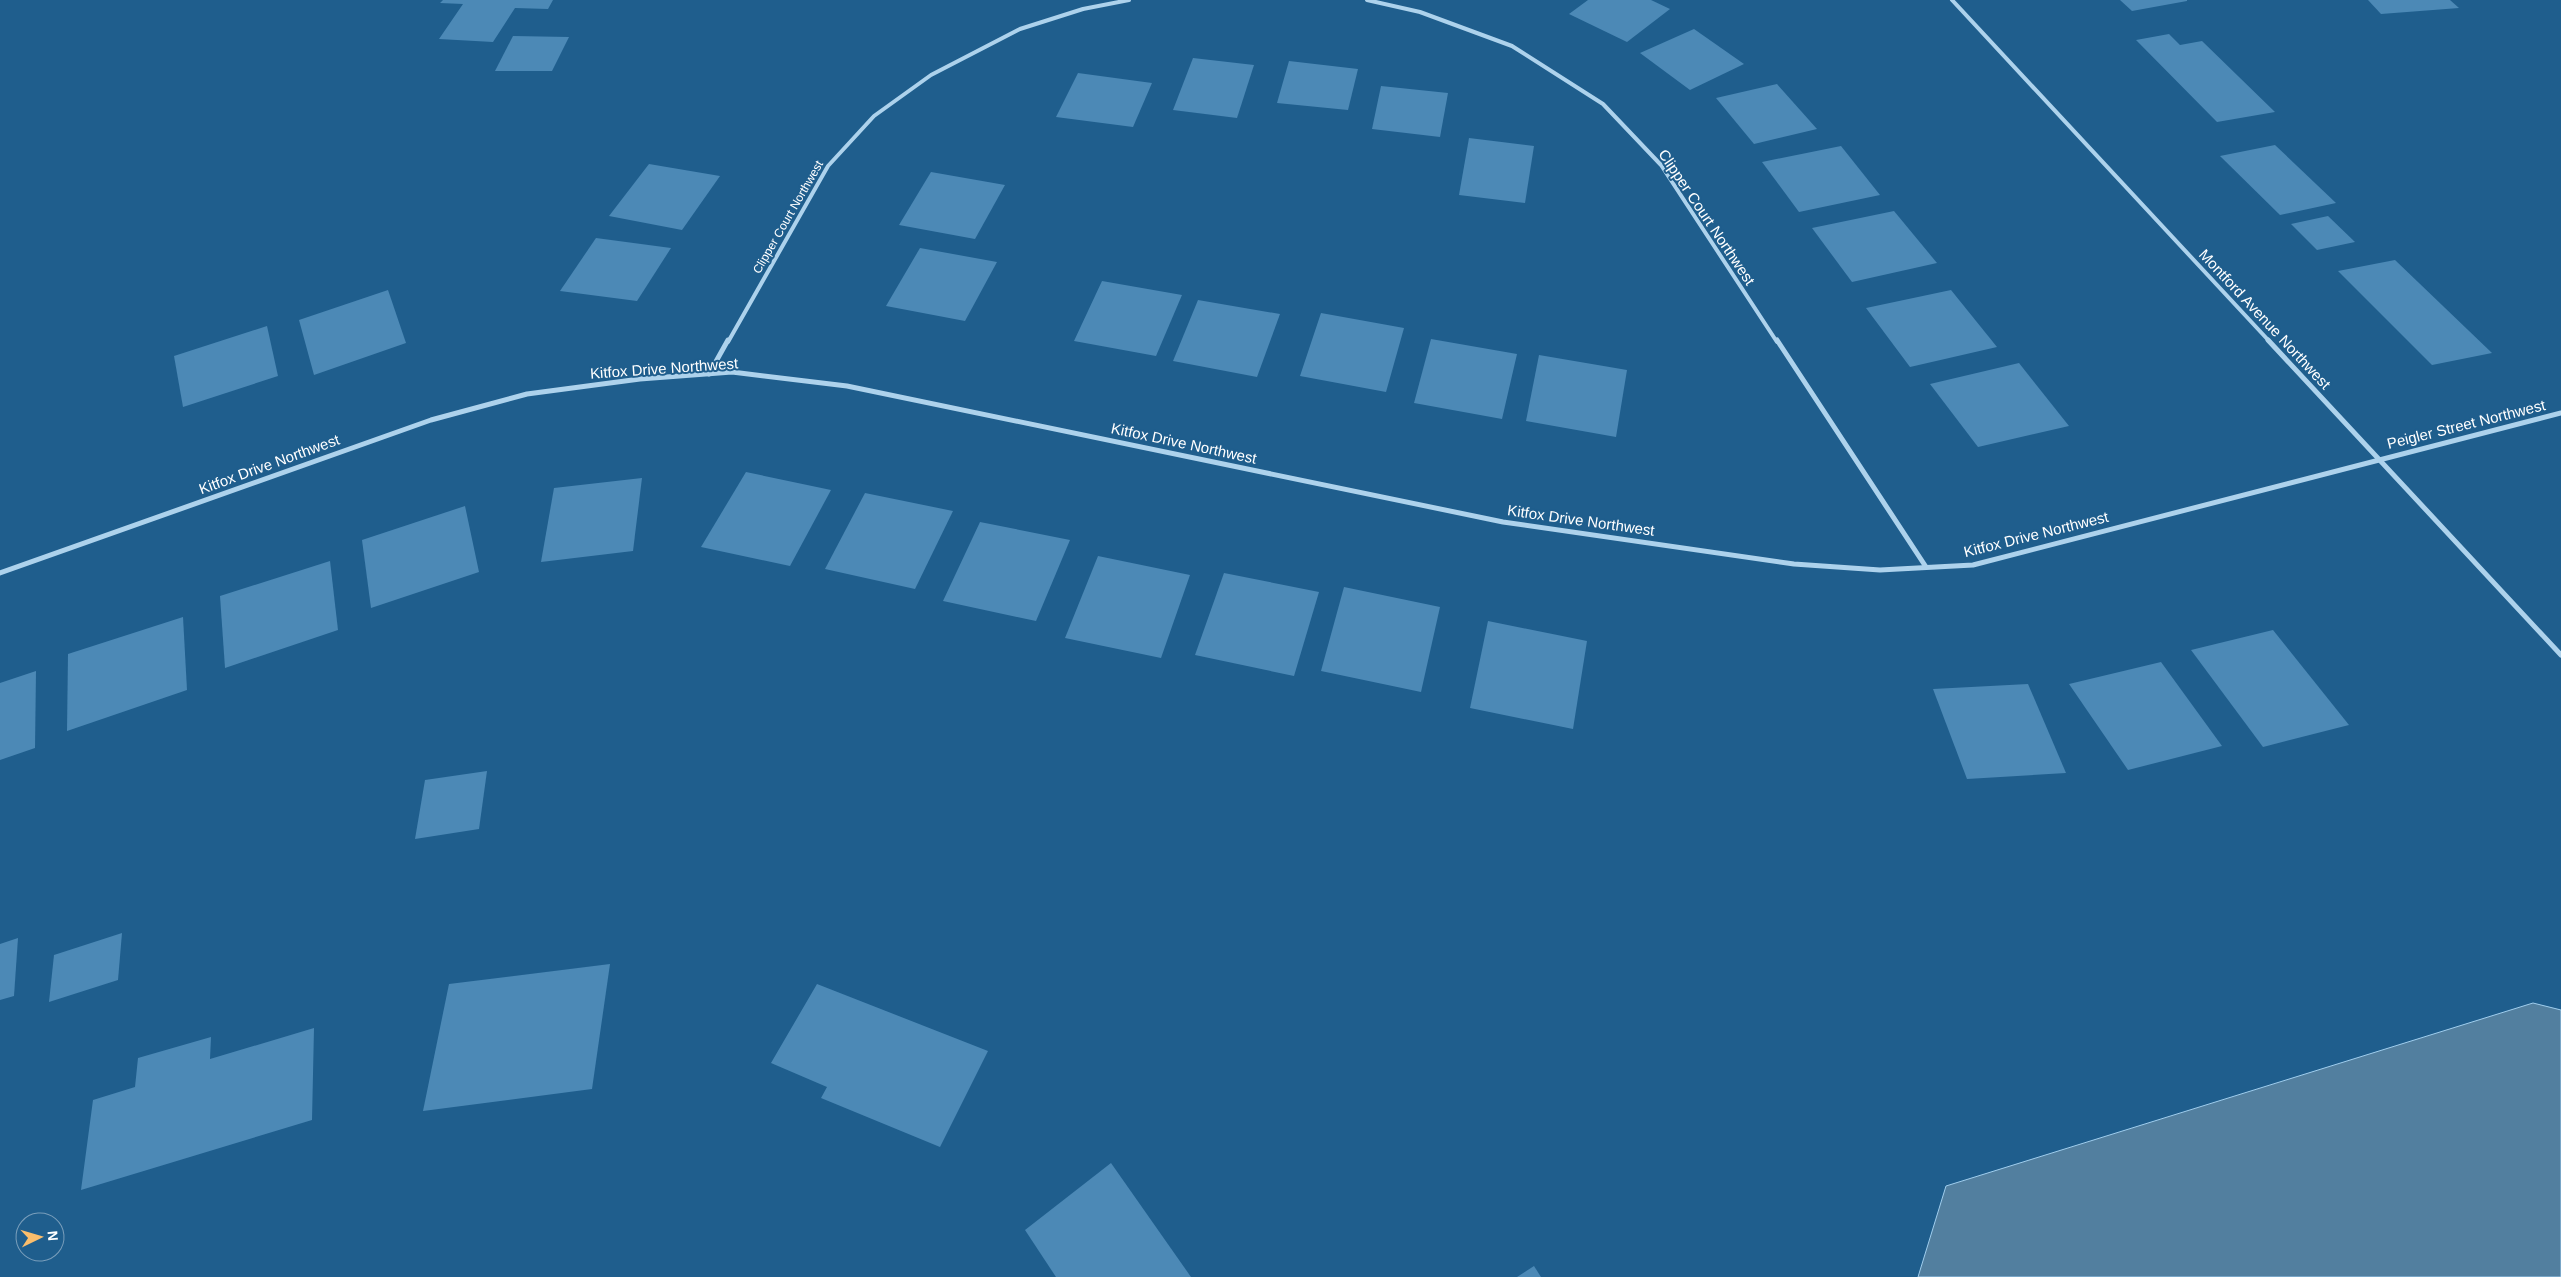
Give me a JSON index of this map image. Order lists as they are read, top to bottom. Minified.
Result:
{"streets":{"street":["Clipper Court Northwest","Montford Avenue Northwest","Kitfox Drive Northwest","Peigler Street Northwest"]},"crossings":[["Clipper Court Northwest","Kitfox Drive Northwest"],["Montford Avenue Northwest","Kitfox Drive Northwest"],["Montford Avenue Northwest","Peigler Street Northwest"],["Kitfox Drive Northwest","Peigler Street Northwest"]],"north":"right"}
